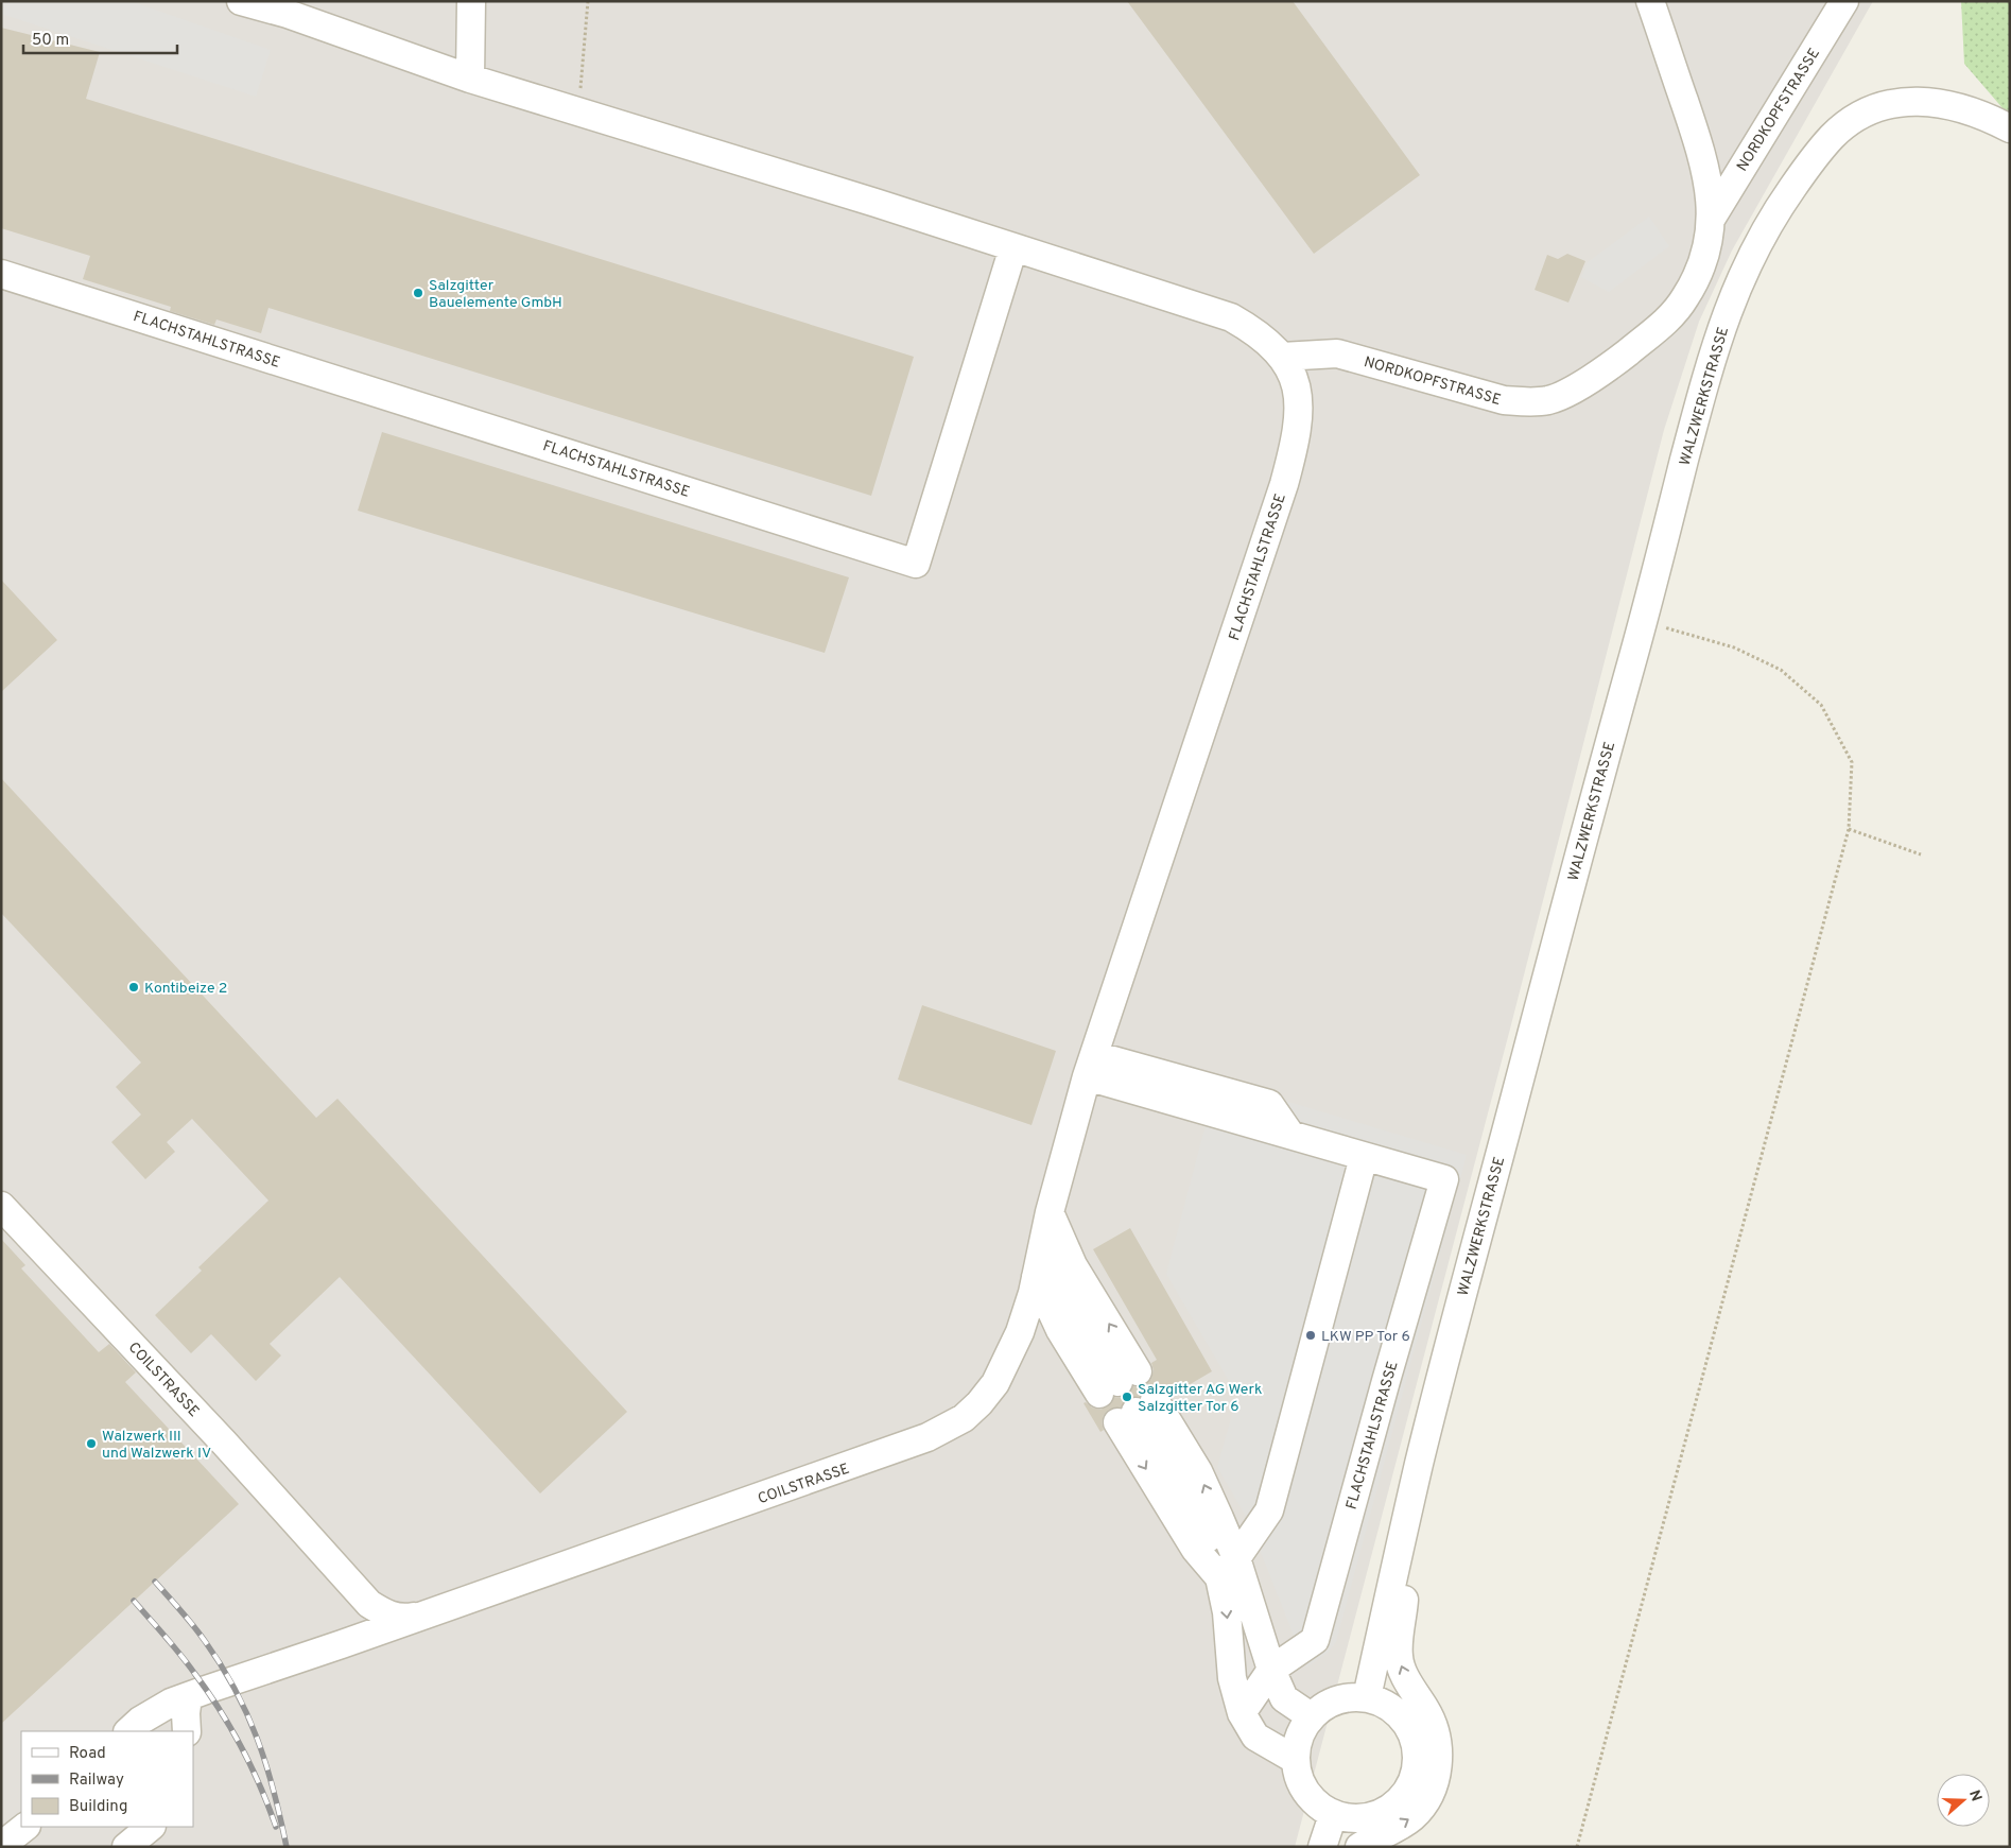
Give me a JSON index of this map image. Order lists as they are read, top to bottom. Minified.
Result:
{"streets":{"street":["NORDKOPFSTRASSE","FLACHSTAHLSTRASSE","WALZWERKSTRASSE","COILSTRASSE"]},"crossings":[["NORDKOPFSTRASSE","FLACHSTAHLSTRASSE"],["FLACHSTAHLSTRASSE","COILSTRASSE"]],"places":["Salzgitter Bauelemente GmbH","Kontibeize 2","LKW PP Tor 6","Salzgitter AG Werk Salzgitter Tor 6","Walzwerk III und Walzwerk IV"],"legend":["Road","Railway","Building"],"scale_bar":"50 m","north":"right"}
